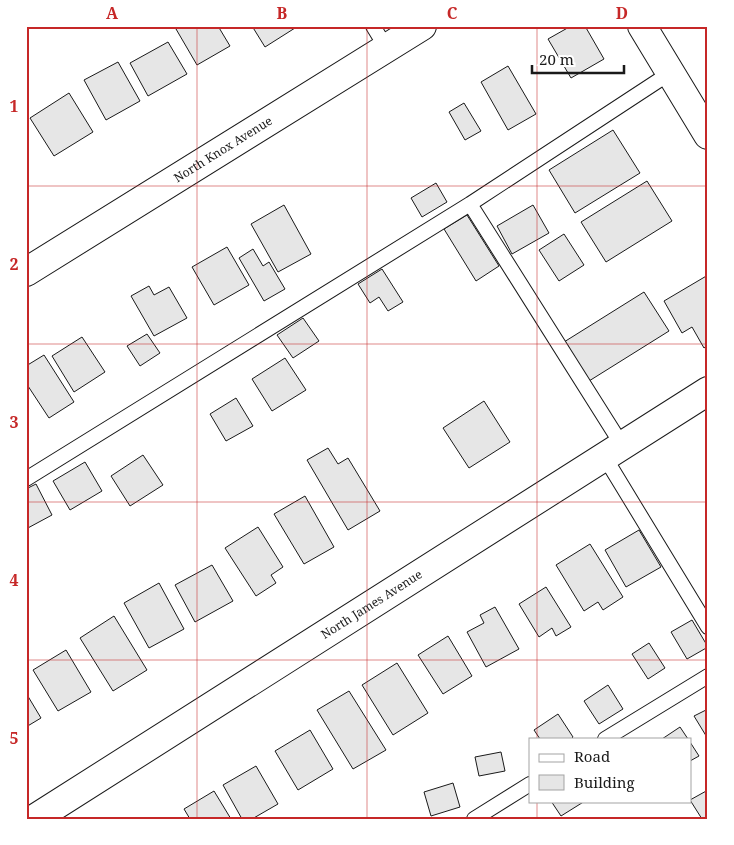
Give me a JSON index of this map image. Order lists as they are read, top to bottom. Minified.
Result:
{"streets":{"street":["North Knox Avenue","North James Avenue"]},"legend":["Road","Building"],"scale_bar":"20 m","grid":{"columns":["A","B","C","D"],"rows":["1","2","3","4","5"]}}
